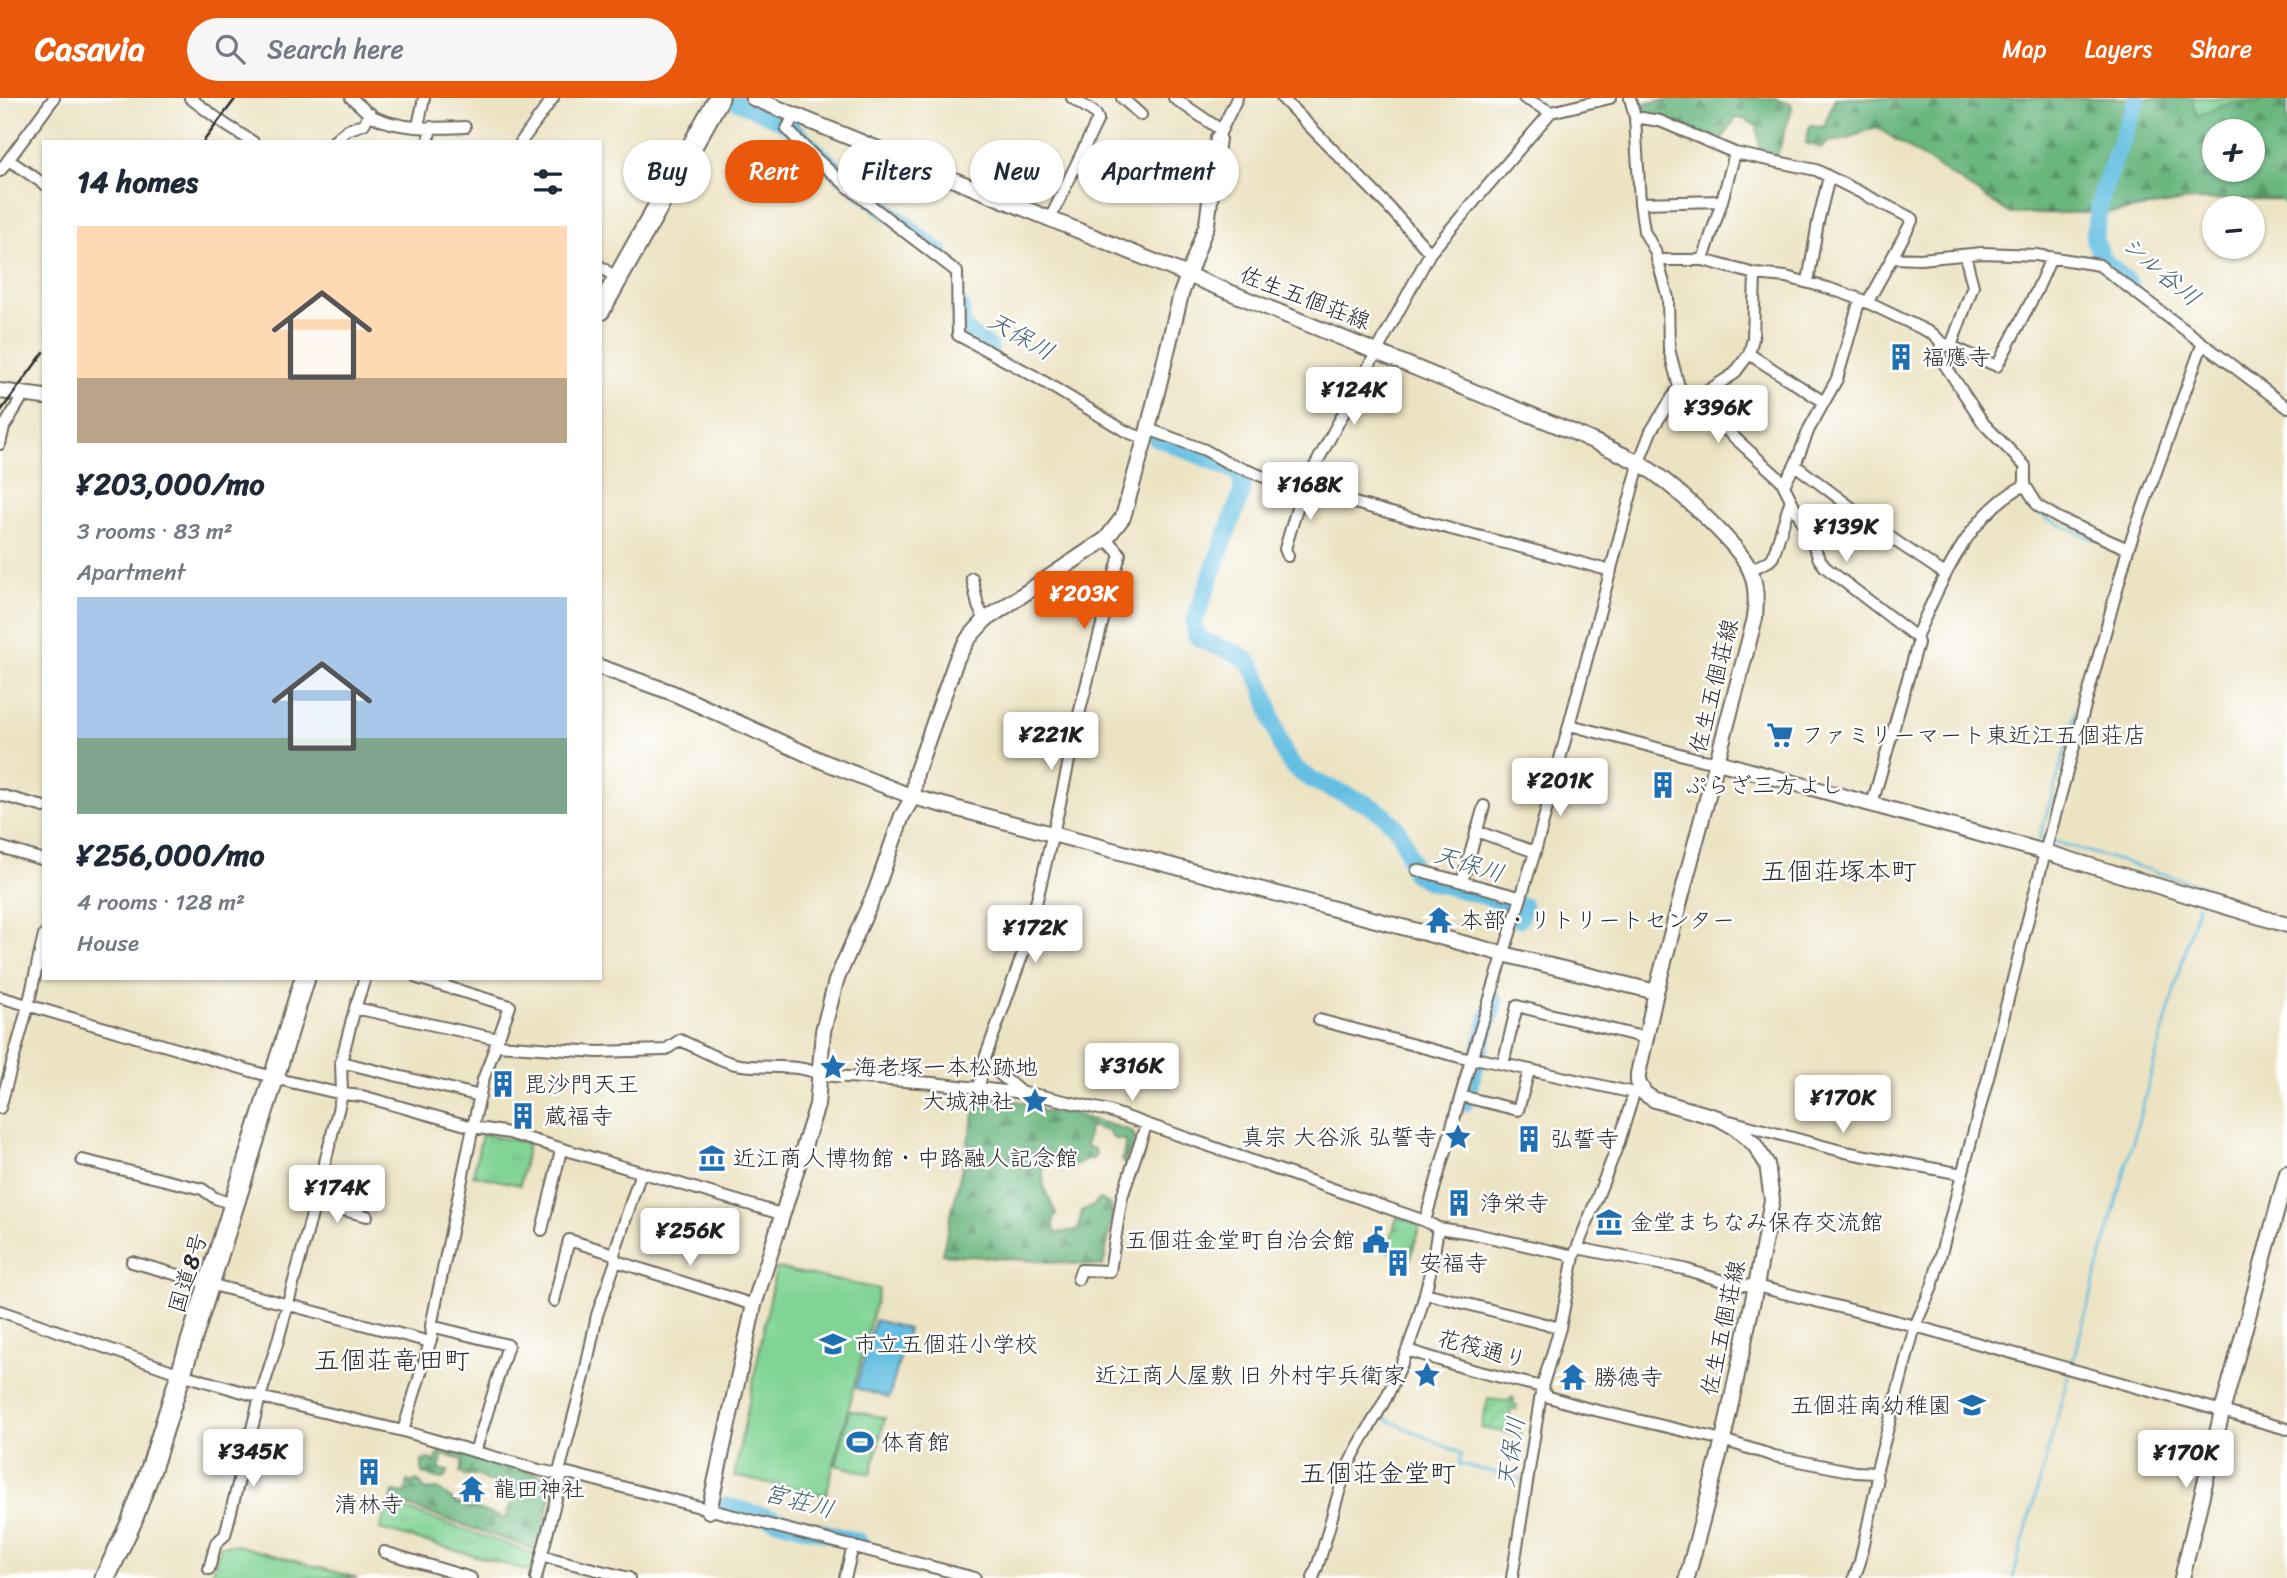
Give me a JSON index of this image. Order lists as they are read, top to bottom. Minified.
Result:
{"streets":{"highway":["国道8号"],"street":["佐生五個荘線","花筏通り"]},"crossings":[["佐生五個荘線","花筏通り"]],"districts":["五個荘塚本町","五個荘竜田町","五個荘金堂町"],"water":["シル谷川","天保川","宮荘川"],"places":{"building":["福應寺","ぷらざ三方よし","毘沙門天王","蔵福寺","弘誓寺","浄栄寺","安福寺","清林寺"],"supermarket":["ファミリーマート東近江五個荘店"],"temple":["本部・リトリートセンター","勝徳寺","龍田神社"],"place":["海老塚一本松跡地","大城神社","真宗 大谷派 弘誓寺","近江商人屋敷 旧 外村宇兵衛家"],"museum":["近江商人博物館・中路融人記念館","金堂まちなみ保存交流館"],"public building":["五個荘金堂町自治会館"],"school or university":["市立五個荘小学校","五個荘南幼稚園"],"sports":["体育館"]},"page":{"header":"Casavia","search":"Search here","nav":["Map","Layers","Share"],"map_buttons":["+","−"],"chip":["Buy","Rent","Filters","New","Apartment"],"heading":"14 homes","list":[{"name":"¥203,000/mo","note":"3 rooms · 83 m² · Apartment"},{"name":"¥256,000/mo","note":"4 rooms · 128 m² · House"}],"price":["¥124K","¥396K","¥168K","¥139K","¥203K","¥221K","¥201K","¥172K","¥316K","¥170K","¥174K","¥256K","¥345K","¥170K"]}}
